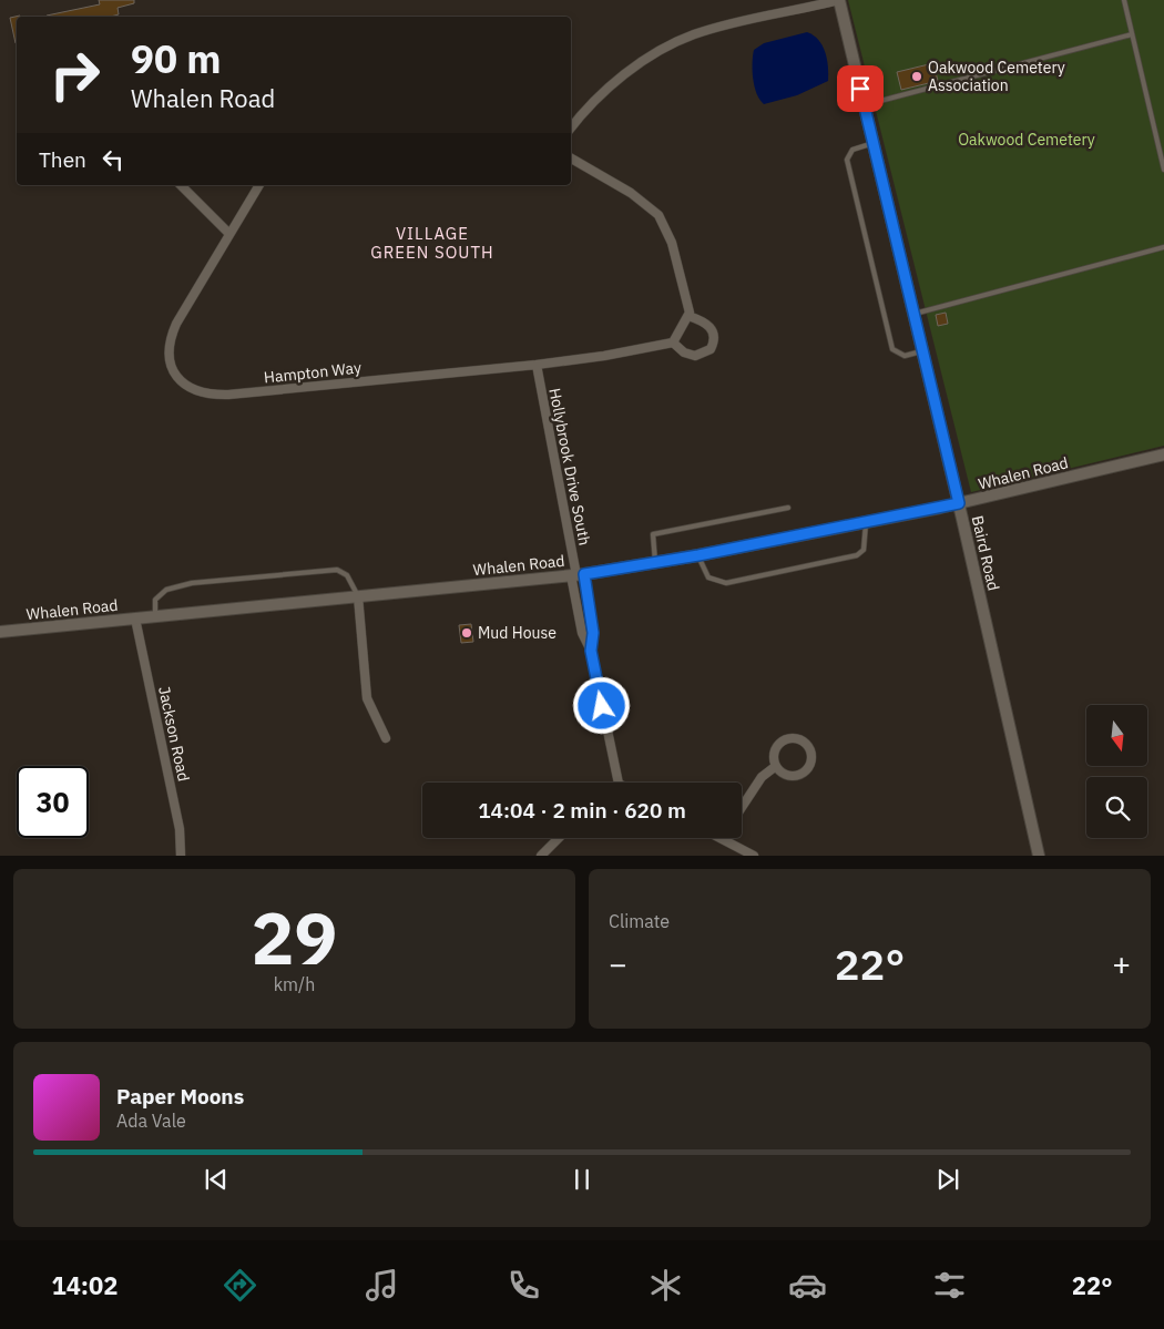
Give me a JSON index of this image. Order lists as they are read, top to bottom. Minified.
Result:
{"streets":{"street":["Hampton Way","Hollybrook Drive South","Whalen Road","Baird Road","Jackson Road"]},"crossings":[["Hampton Way","Hollybrook Drive South"],["Hollybrook Drive South","Whalen Road"],["Whalen Road","Baird Road"],["Whalen Road","Jackson Road"]],"districts":["VILLAGE GREEN SOUTH"],"parks":["Oakwood Cemetery"],"places":["Oakwood Cemetery Association","Mud House"],"north":"bottom","page":{"turn":["90 m","Whalen Road"],"then":"Then","limit":"30","trip":"14:04 · 2 min · 620 m","tile":[["29","km/h"],"Climate"],"heat":["−","22°","+"],"song":["Paper Moons","Ada Vale"],"tabs":["14:02","22°"]}}
